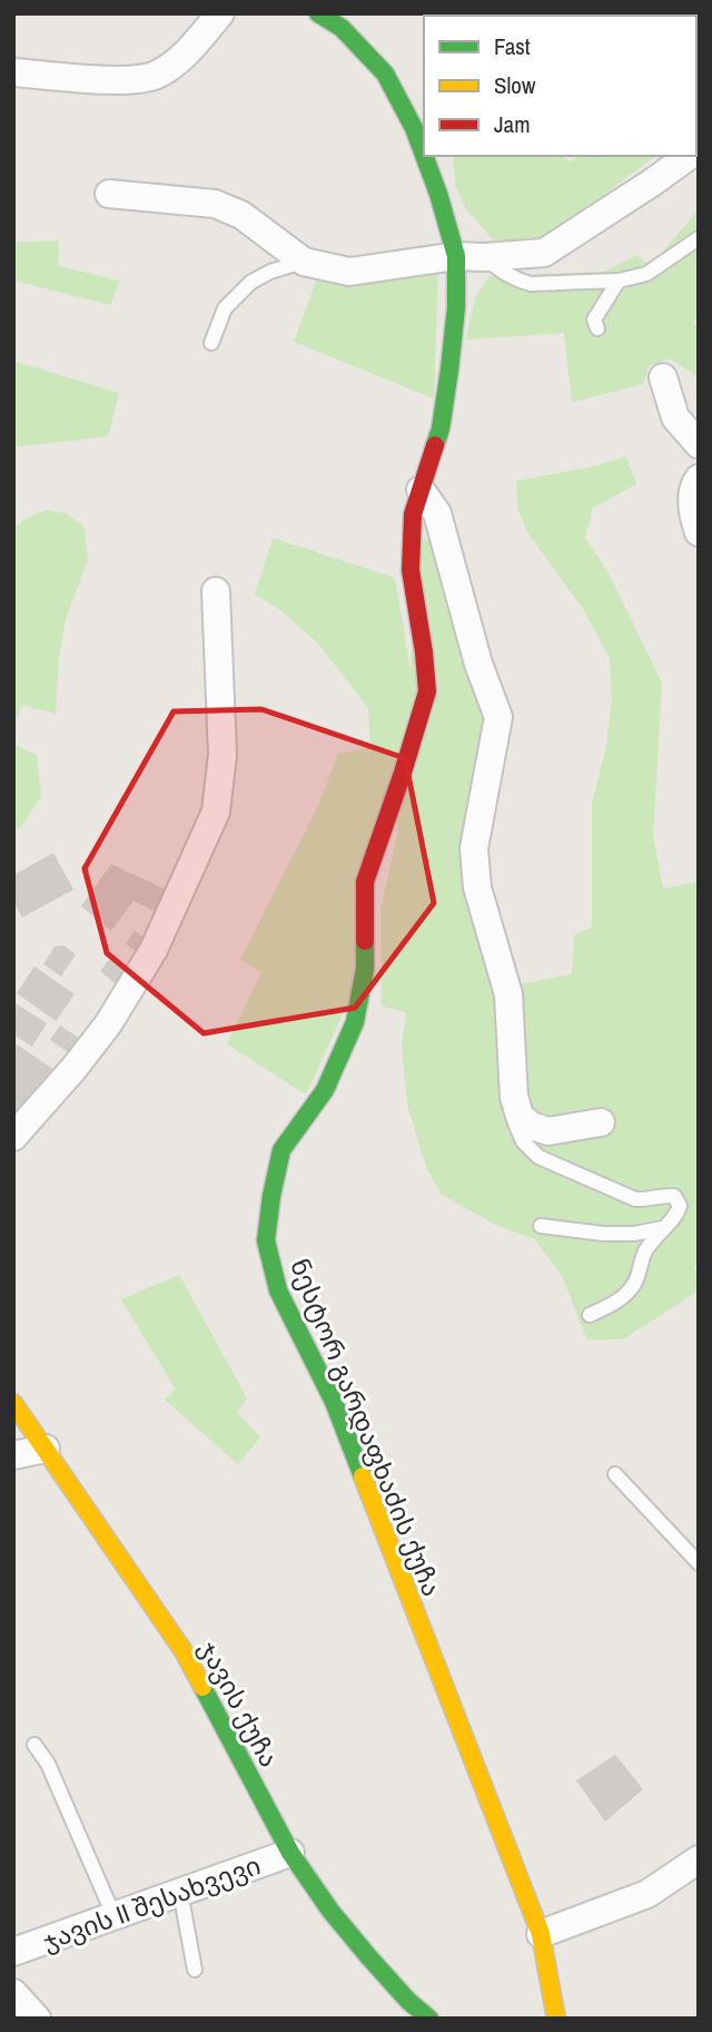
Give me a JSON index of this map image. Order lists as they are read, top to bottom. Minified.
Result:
{"streets":{"street":["ნესტორ გარდაფხაძის ქუჩა","ჯავის ქუჩა","ჯავის II შესახვევი"]},"crossings":[["ჯავის ქუჩა","ჯავის II შესახვევი"]],"legend":["Fast","Slow","Jam"]}
